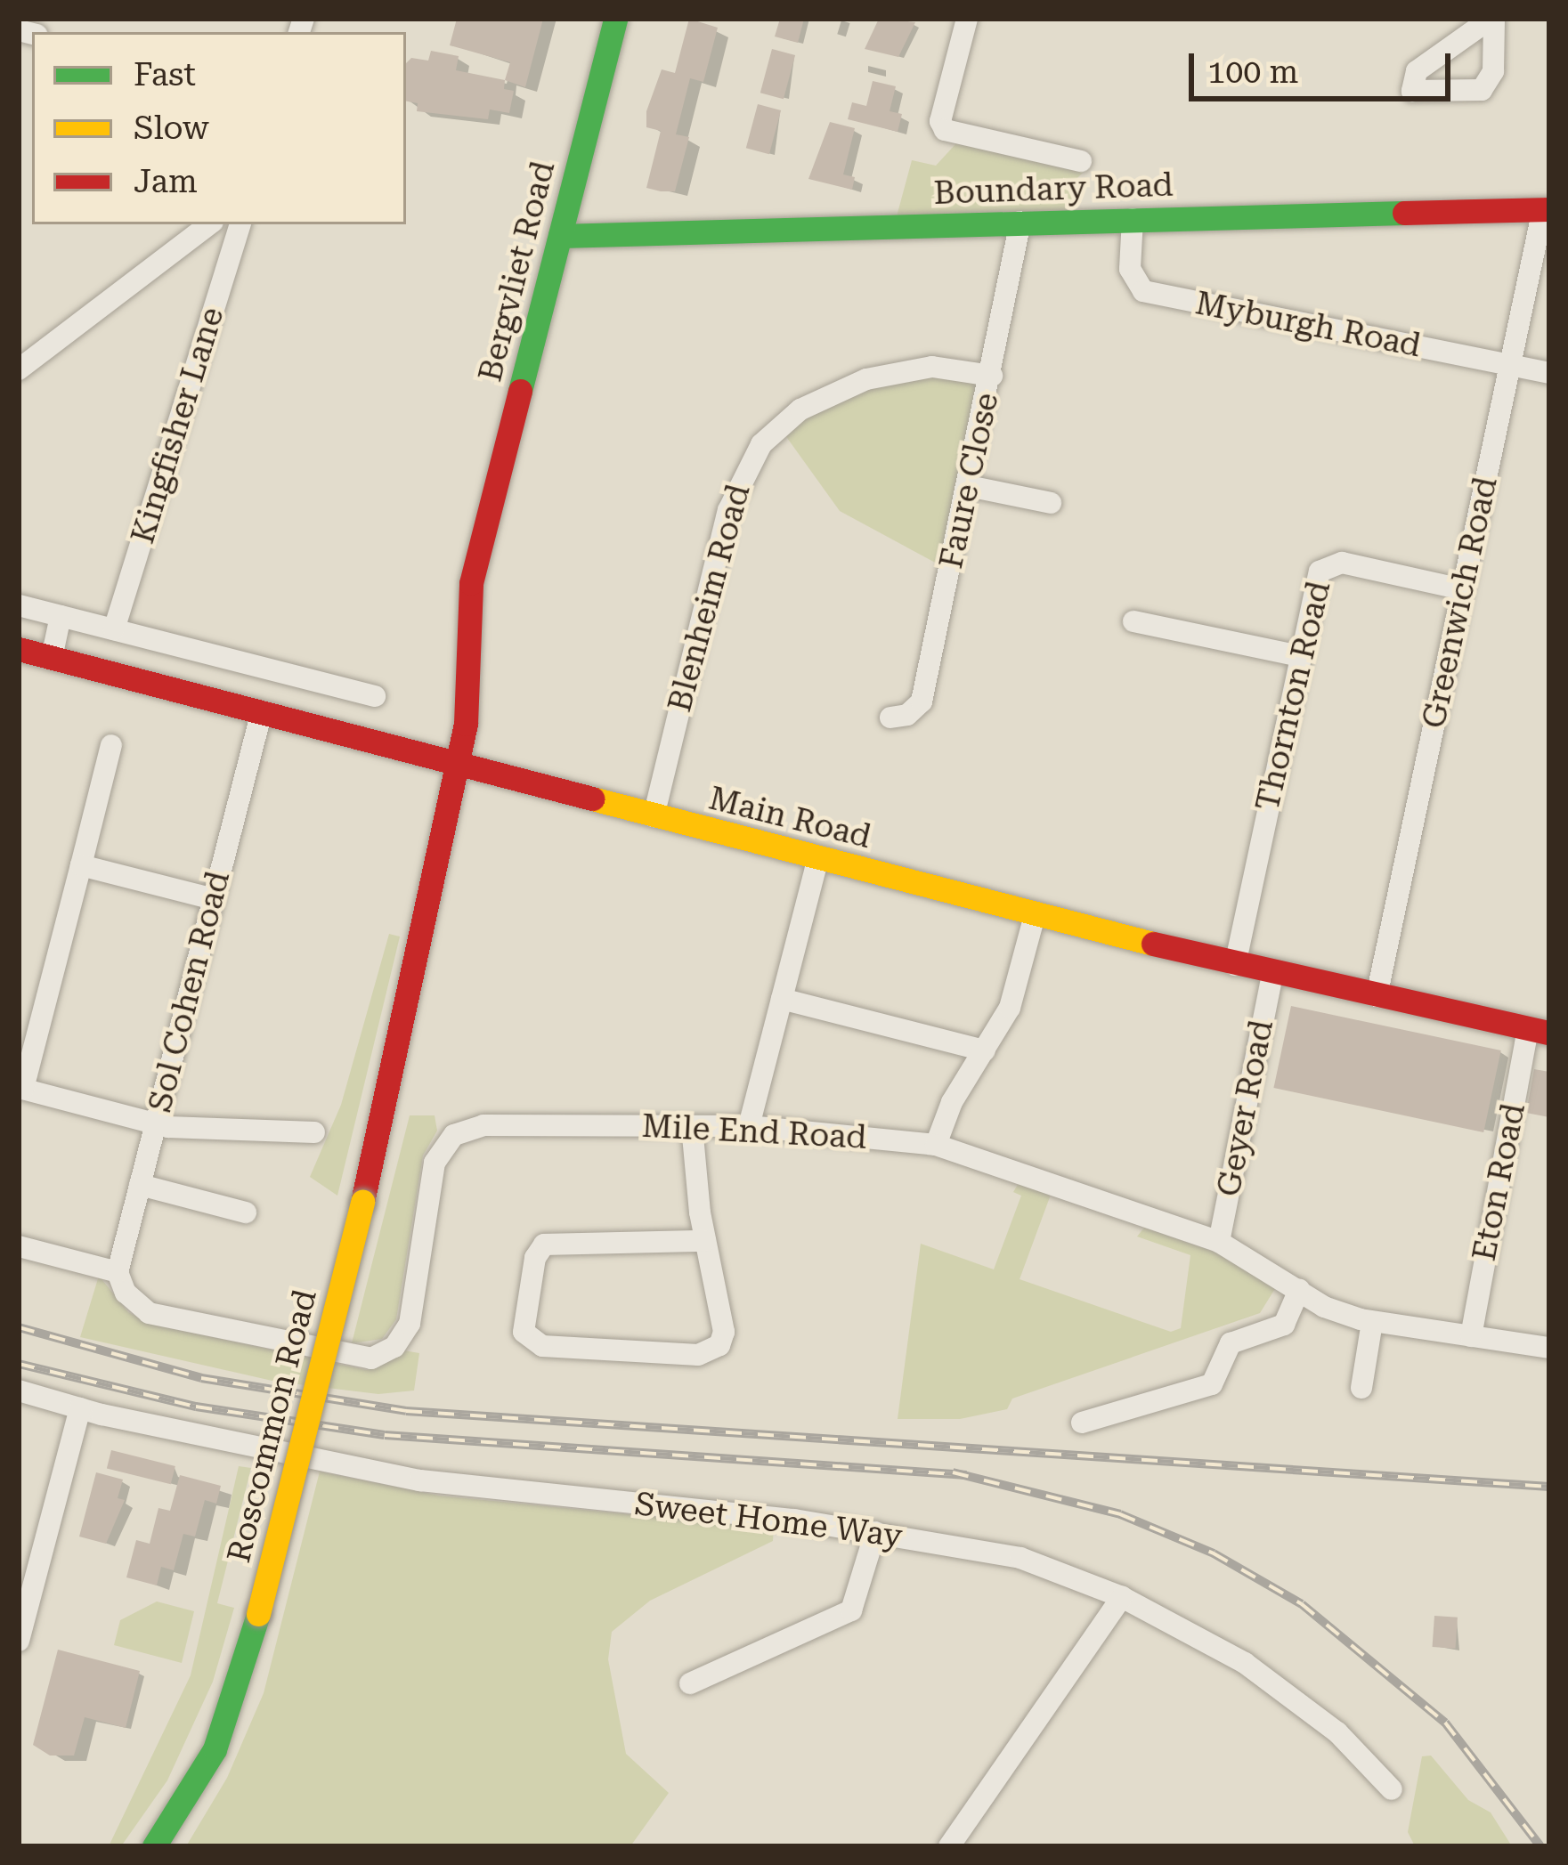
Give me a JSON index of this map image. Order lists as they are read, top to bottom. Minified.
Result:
{"streets":{"street":["Boundary Road","Bergvliet Road","Myburgh Road","Kingfisher Lane","Faure Close","Blenheim Road","Greenwich Road","Thornton Road","Main Road","Sol Cohen Road","Geyer Road","Mile End Road","Eton Road","Roscommon Road","Sweet Home Way"]},"crossings":[["Boundary Road","Bergvliet Road"],["Boundary Road","Myburgh Road"],["Boundary Road","Faure Close"],["Boundary Road","Greenwich Road"],["Bergvliet Road","Main Road"],["Bergvliet Road","Roscommon Road"],["Myburgh Road","Greenwich Road"],["Faure Close","Blenheim Road"],["Blenheim Road","Main Road"],["Greenwich Road","Thornton Road"],["Greenwich Road","Main Road"],["Thornton Road","Main Road"],["Main Road","Sol Cohen Road"],["Main Road","Geyer Road"],["Main Road","Eton Road"],["Main Road","Roscommon Road"],["Sol Cohen Road","Mile End Road"],["Geyer Road","Mile End Road"],["Mile End Road","Eton Road"]],"legend":["Fast","Slow","Jam"],"scale_bar":"100 m"}
